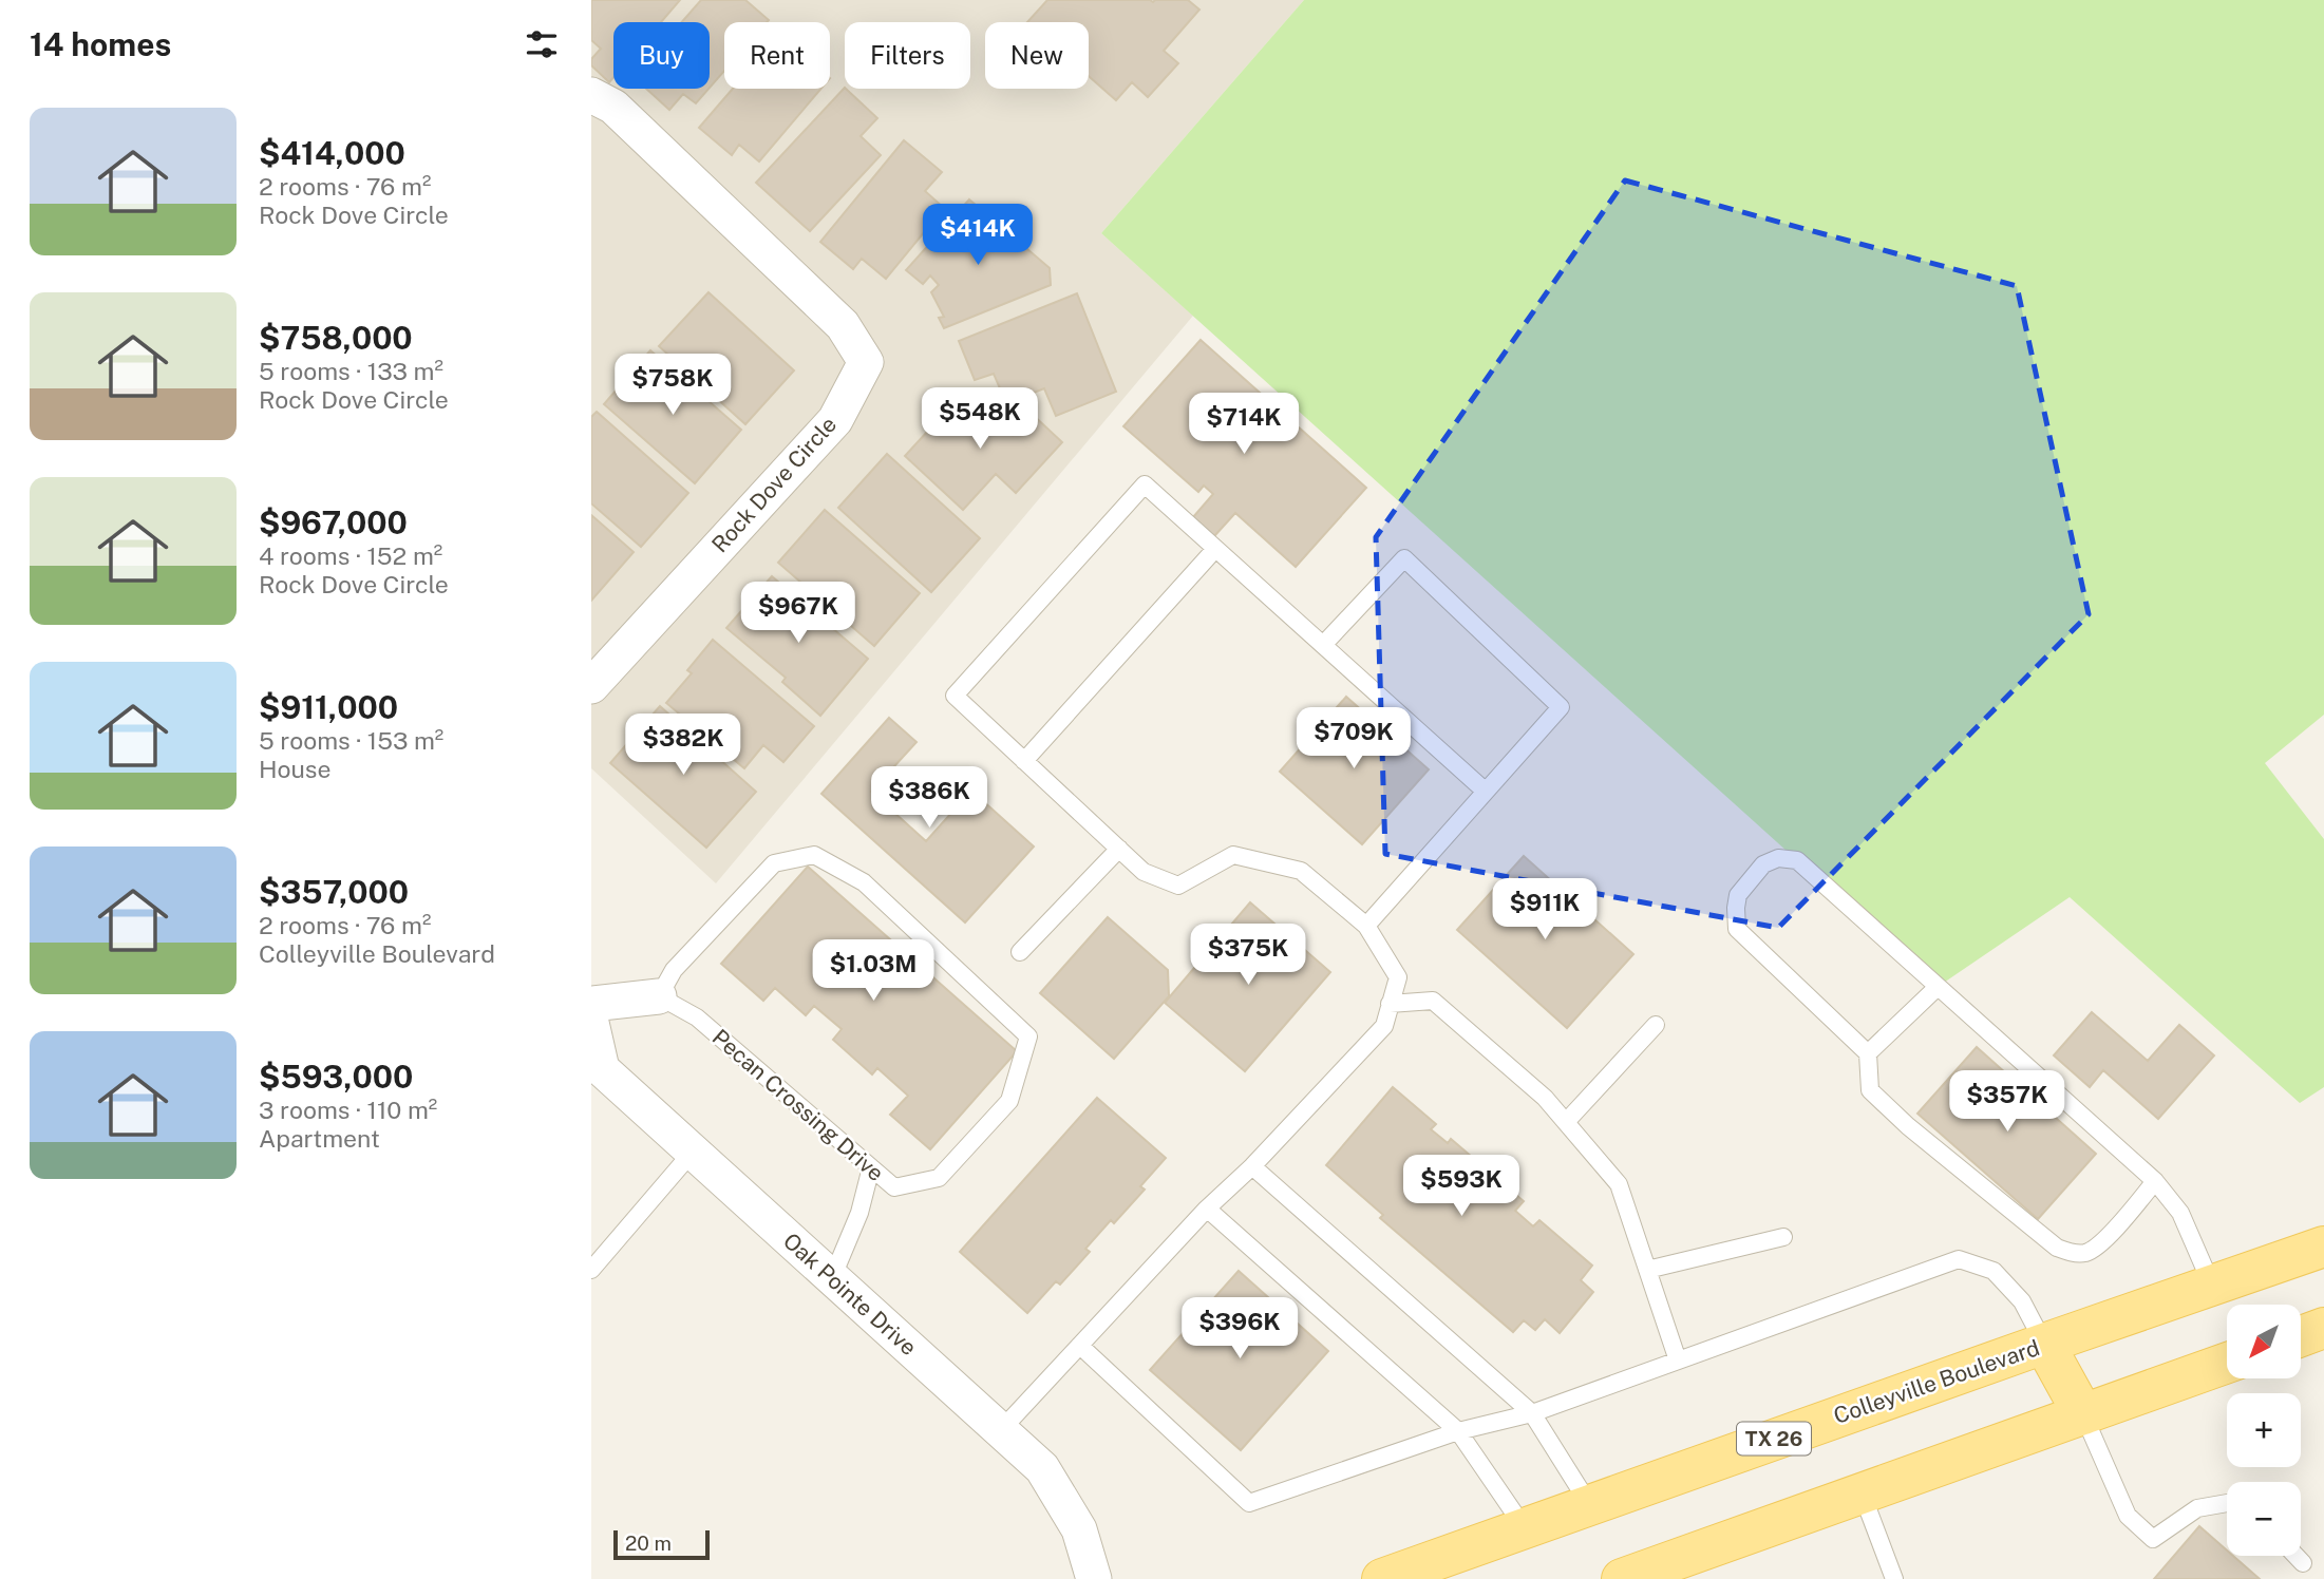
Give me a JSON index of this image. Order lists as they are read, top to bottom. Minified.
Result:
{"streets":{"main road":["Colleyville Boulevard","TX 26"],"street":["Rock Dove Circle","Oak Pointe Drive"],"lane":["Pecan Crossing Drive"]},"scale_bar":"20 m","north":"bottom left","page":{"heading":"14 homes","chip":["Buy","Rent","Filters","New"],"list":[{"name":"$414,000","note":"2 rooms · 76 m² · Rock Dove Circle"},{"name":"$758,000","note":"5 rooms · 133 m² · Rock Dove Circle"},{"name":"$967,000","note":"4 rooms · 152 m² · Rock Dove Circle"},{"name":"$911,000","note":"5 rooms · 153 m² · House"},{"name":"$357,000","note":"2 rooms · 76 m² · Colleyville Boulevard"},{"name":"$593,000","note":"3 rooms · 110 m² · Apartment"}],"price":["$414K","$758K","$548K","$714K","$967K","$709K","$382K","$386K","$911K","$375K","$1.03M","$357K","$593K","$396K"],"map_buttons":["+","−"],"scale":"20 m"}}
